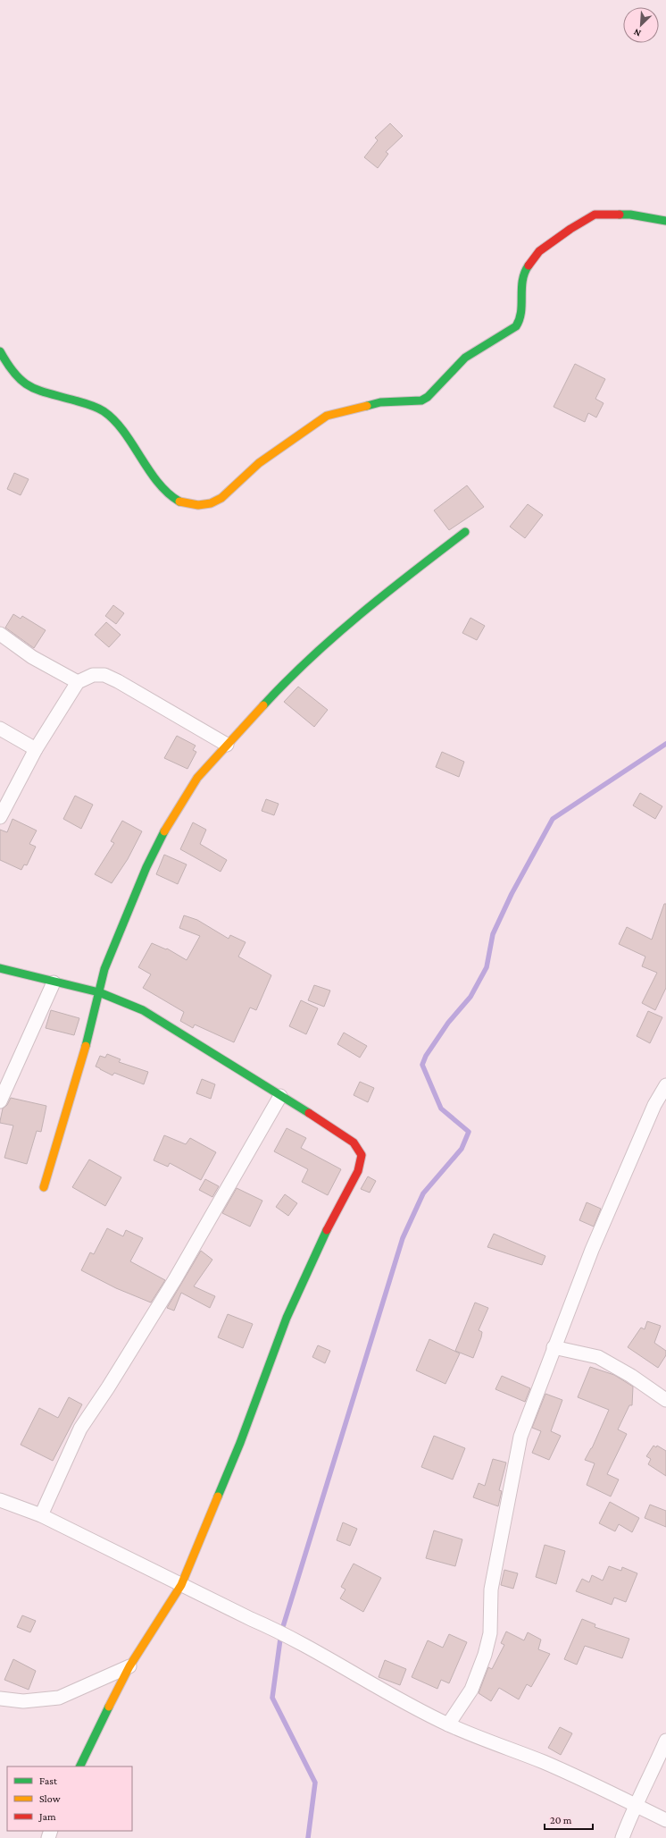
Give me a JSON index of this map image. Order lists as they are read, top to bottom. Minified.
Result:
{"legend":["Fast","Slow","Jam"],"scale_bar":"20 m","north":"bottom left"}
